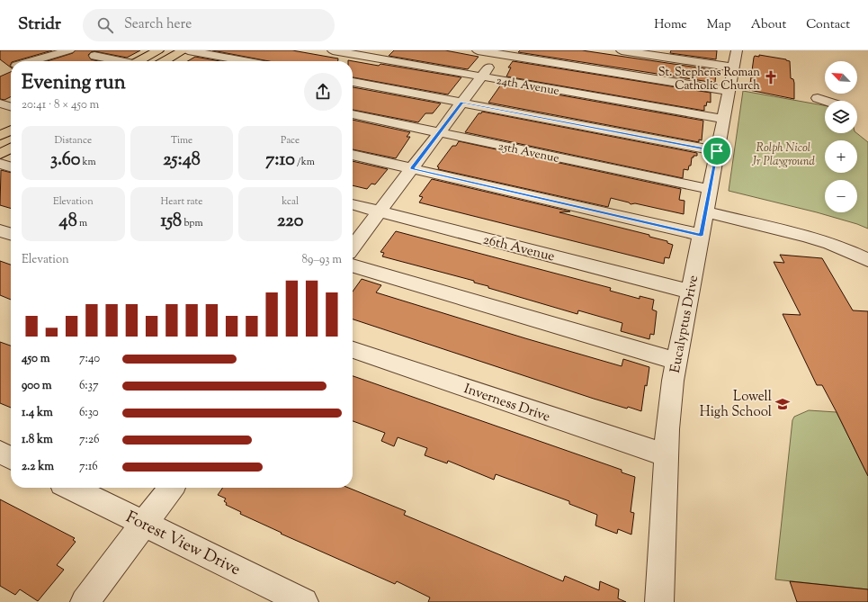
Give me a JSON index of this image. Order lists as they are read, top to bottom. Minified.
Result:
{"streets":{"street":["24th Avenue","25th Avenue","26th Avenue","Eucalyptus Drive","Inverness Drive","Forest View Drive"]},"crossings":[["24th Avenue","Eucalyptus Drive"],["25th Avenue","Eucalyptus Drive"],["26th Avenue","Eucalyptus Drive"],["Eucalyptus Drive","Inverness Drive"]],"parks":["Rolph Nicol Jr Playground"],"places":{"church":["St. Stephens Roman Catholic Church"],"school or university":["Lowell High School"]},"north":"top left","page":{"header":"Stridr","search":"Search here","nav":["Home","Map","About","Contact"],"map_buttons":["+","−"],"heading":["Evening run","20:41 · 8 × 450 m"],"stats":[["Distance","3.60 km"],["Time","25:48"],["Pace","7:10 /km"],["Elevation","48 m"],["Heart rate","158 bpm"],["kcal","220"]],"chart":["Elevation","89–93 m"],"list":[{"name":"450 m","note":"7:40"},{"name":"900 m","note":"6:37"},{"name":"1.4 km","note":"6:30"},{"name":"1.8 km","note":"7:26"},{"name":"2.2 km","note":"7:16"}]}}
